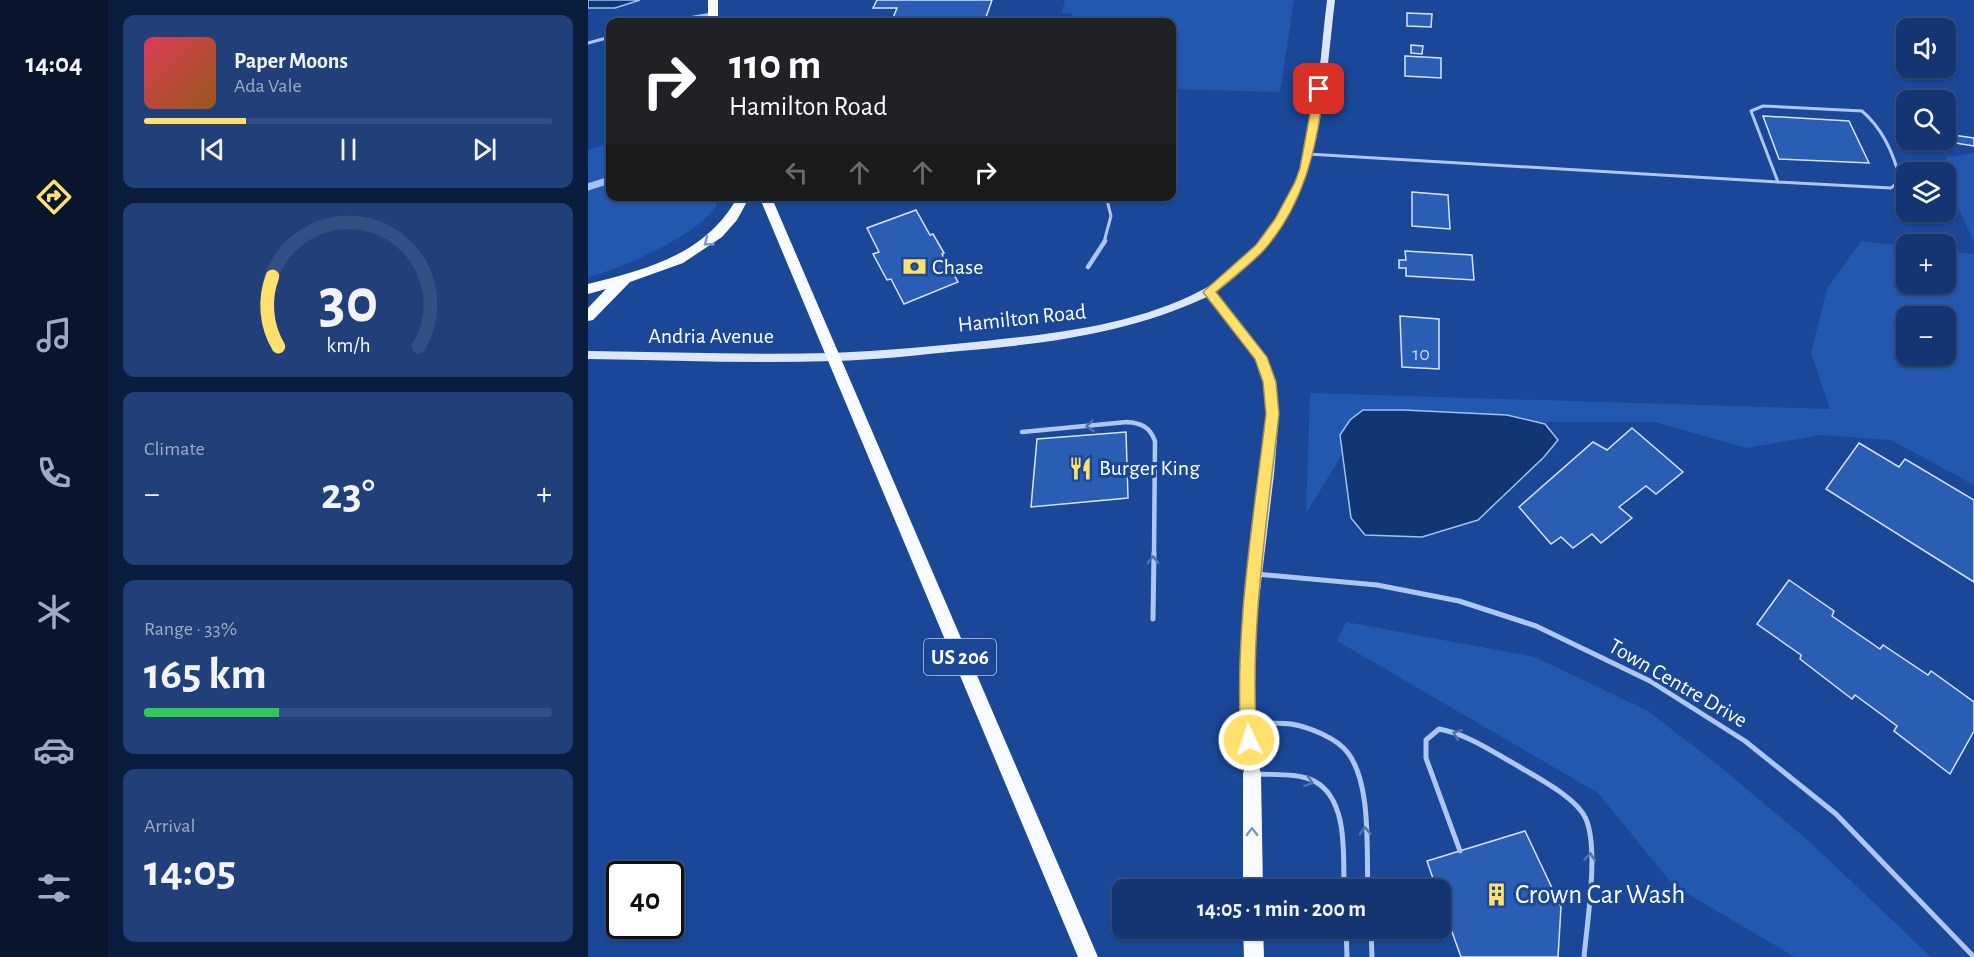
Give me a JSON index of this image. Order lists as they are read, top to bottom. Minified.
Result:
{"streets":{"main road":["US 206"],"street":["Hamilton Road","Andria Avenue"],"lane":["Town Centre Drive"]},"crossings":[["Hamilton Road","Andria Avenue"],["Hamilton Road","US 206"],["Andria Avenue","US 206"]],"places":{"bank":["Chase"],"restaurant":["Burger King"],"building":["Crown Car Wash"]},"house_numbers":["10"],"page":{"tabs":"14:04","map_buttons":["+","−"],"turn":["110 m","Hamilton Road"],"song":["Paper Moons","Ada Vale"],"tile":["Climate",["Range · 33%","165 km"],["Arrival","14:05"]],"heat":["−","23°","+"],"limit":"40","trip":"14:05 · 1 min · 200 m","gauge":["30","km/h"]}}
